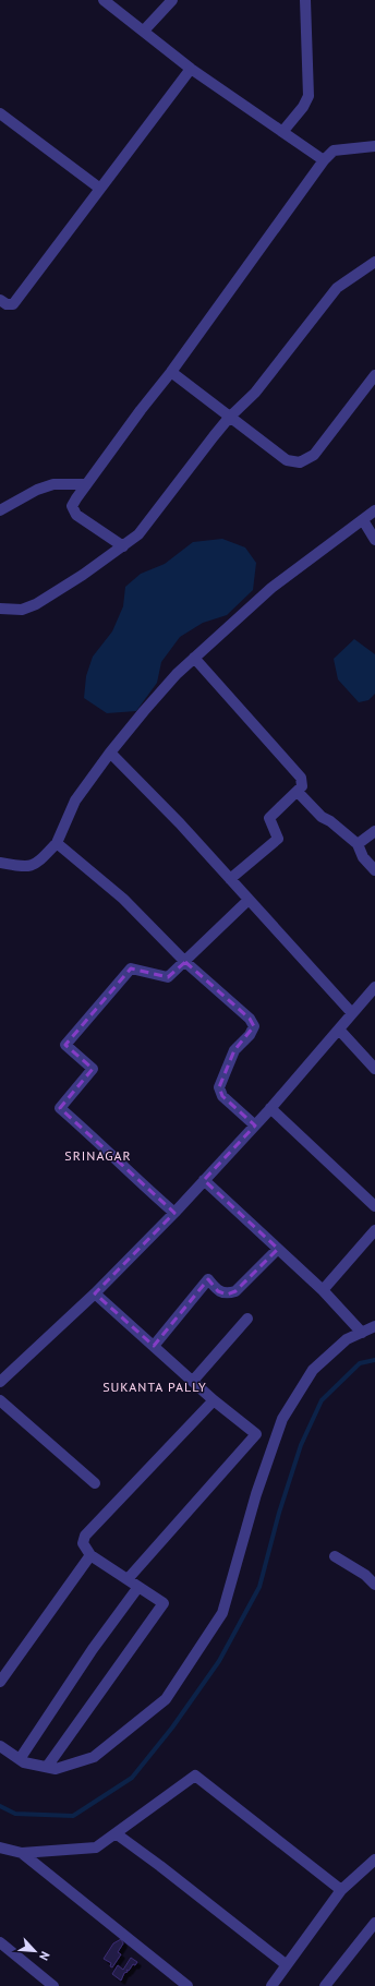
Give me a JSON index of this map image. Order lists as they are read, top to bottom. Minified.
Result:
{"districts":["SRINAGAR","SUKANTA PALLY"],"north":"bottom right"}
